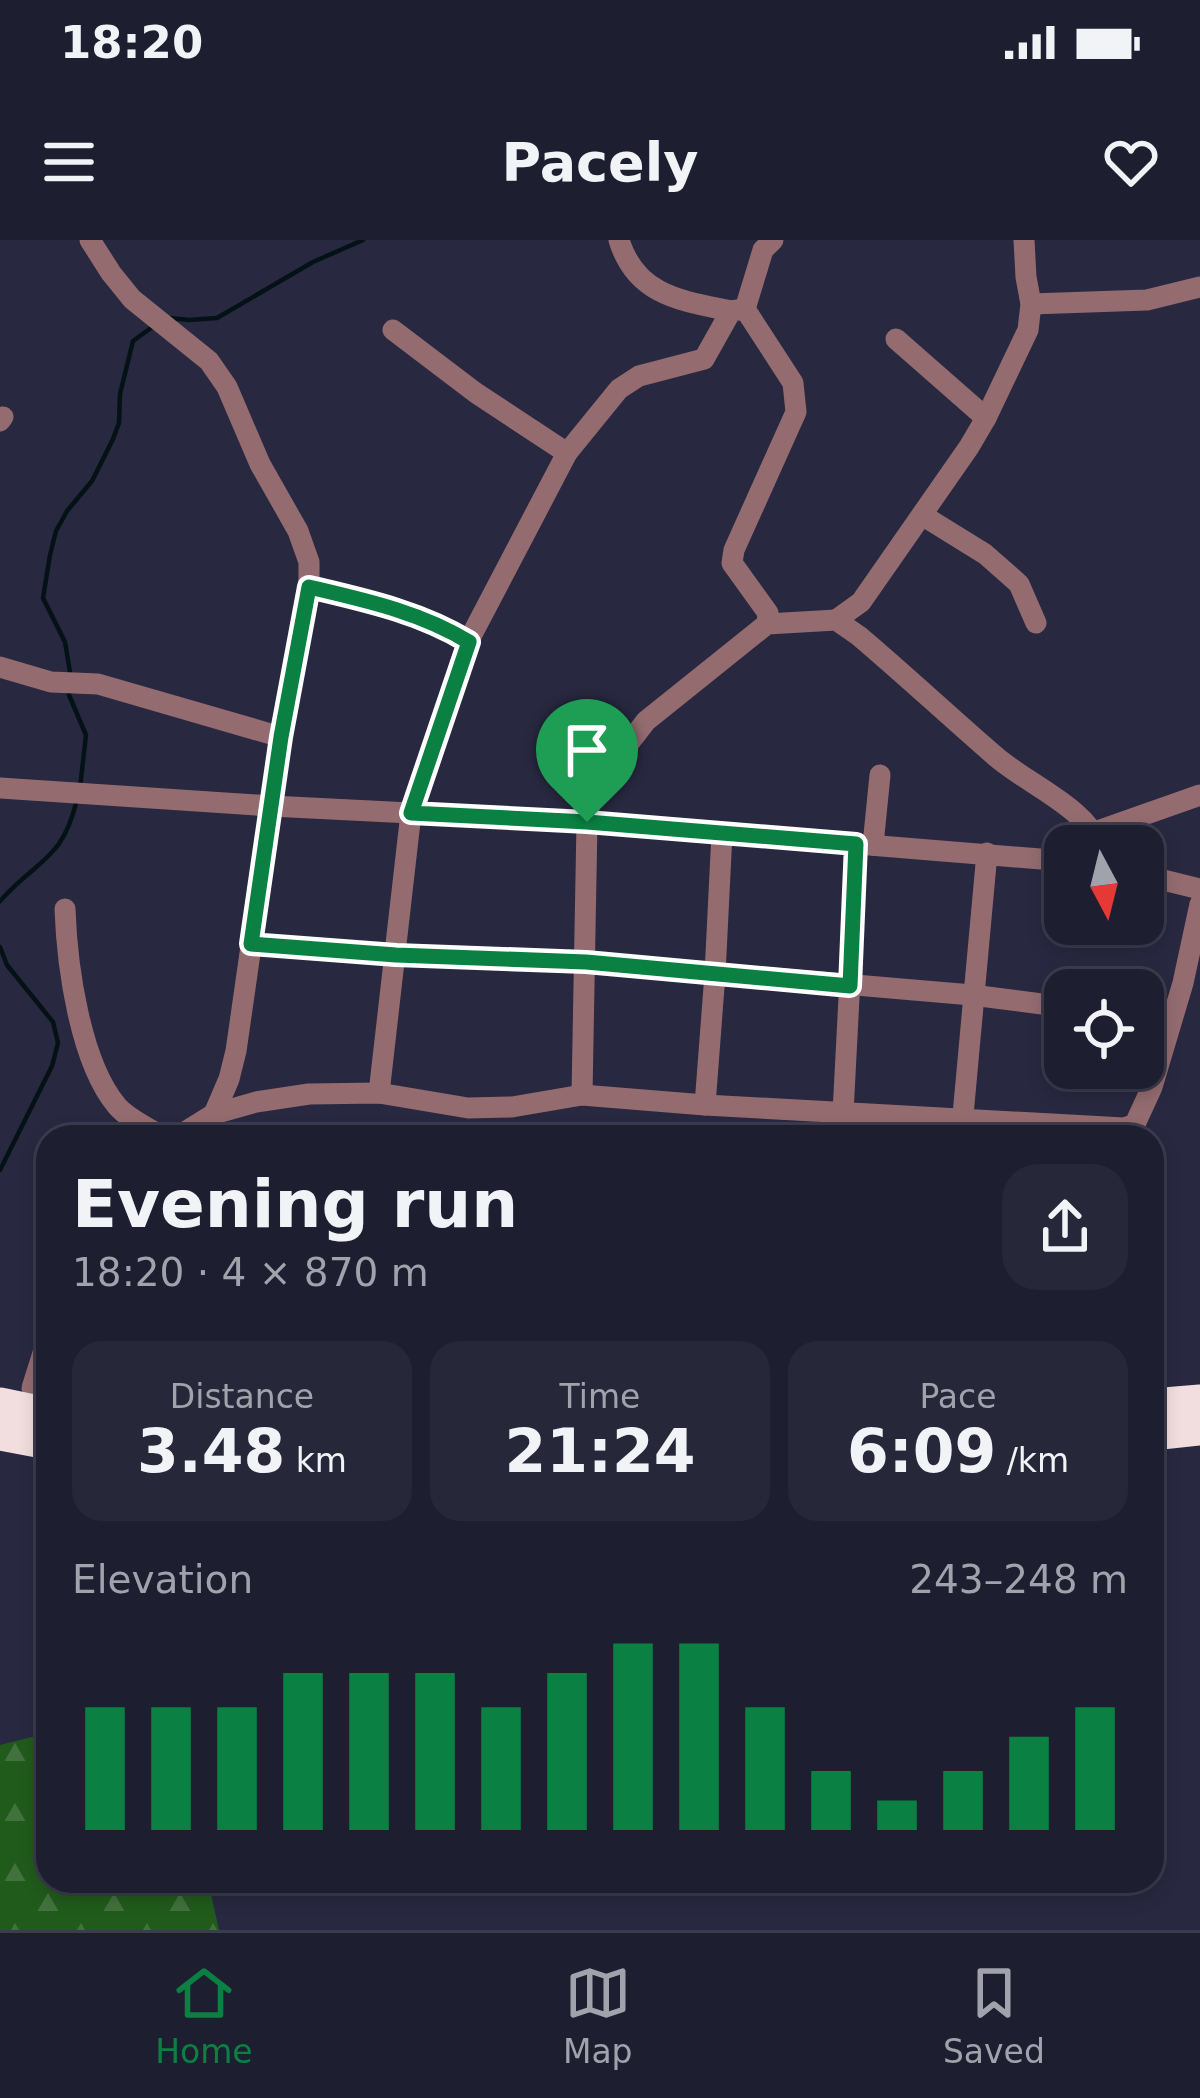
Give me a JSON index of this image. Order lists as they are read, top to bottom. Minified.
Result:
{"north":"bottom","page":{"status":"18:20","header":"Pacely","heading":["Evening run","18:20 · 4 × 870 m"],"stats":[["Distance","3.48 km"],["Time","21:24"],["Pace","6:09 /km"]],"chart":["Elevation","243–248 m"],"tabs":["Home","Map","Saved"]}}
